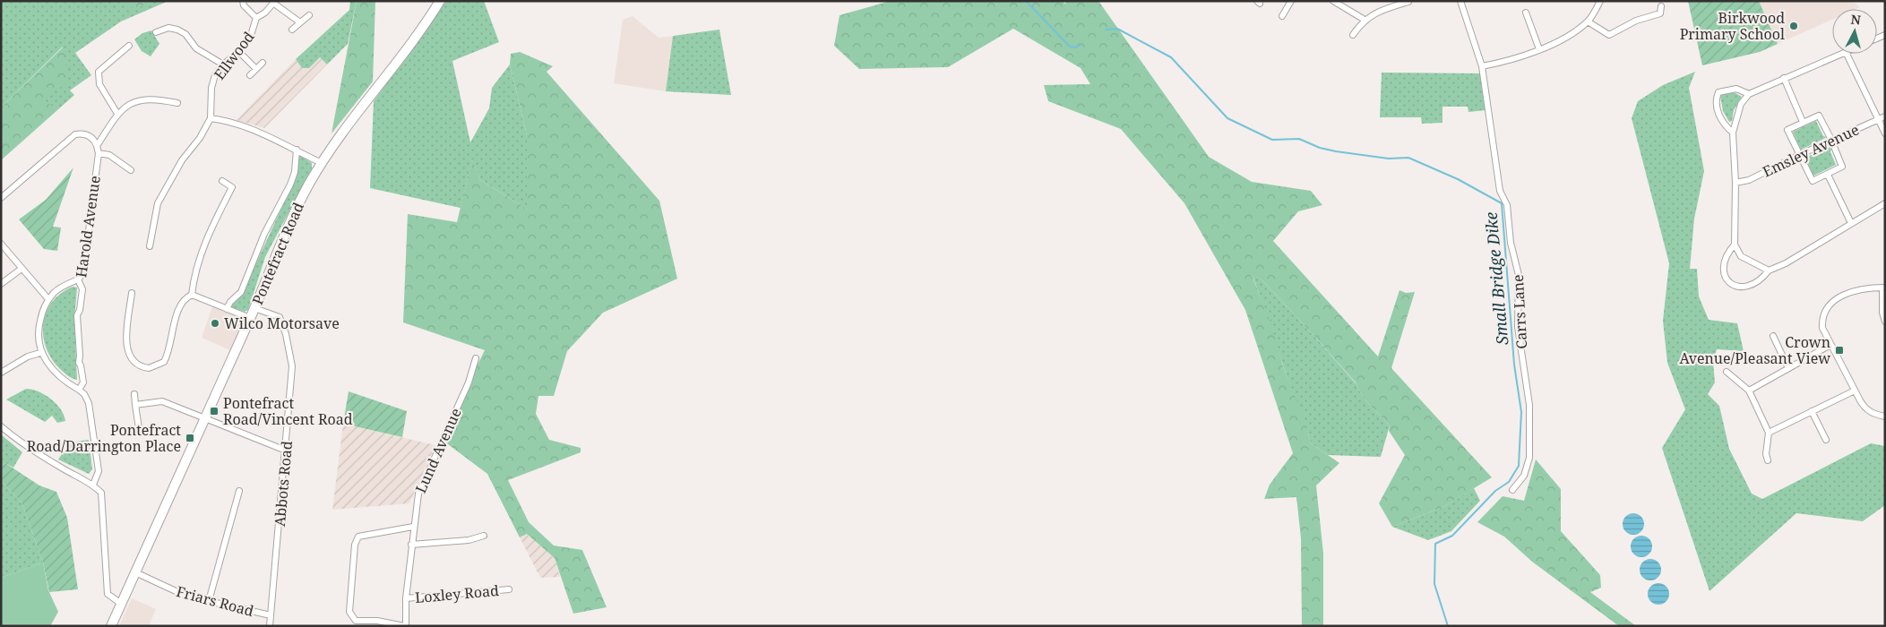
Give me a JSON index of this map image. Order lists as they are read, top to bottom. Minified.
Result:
{"streets":{"highway":["Pontefract Road"],"street":["Ellwood","Emsley Avenue","Harold Avenue","Carrs Lane","Lund Avenue","Abbots Road","Loxley Road","Friars Road"]},"crossings":[["Pontefract Road","Abbots Road"],["Pontefract Road","Friars Road"],["Lund Avenue","Loxley Road"],["Abbots Road","Friars Road"]],"water":["Small Bridge Dike"],"places":{"other":["Birkwood Primary School","Wilco Motorsave"],"transit":["Crown Avenue/Pleasant View","Pontefract Road/Vincent Road","Pontefract Road/Darrington Place"]},"north":"top"}
